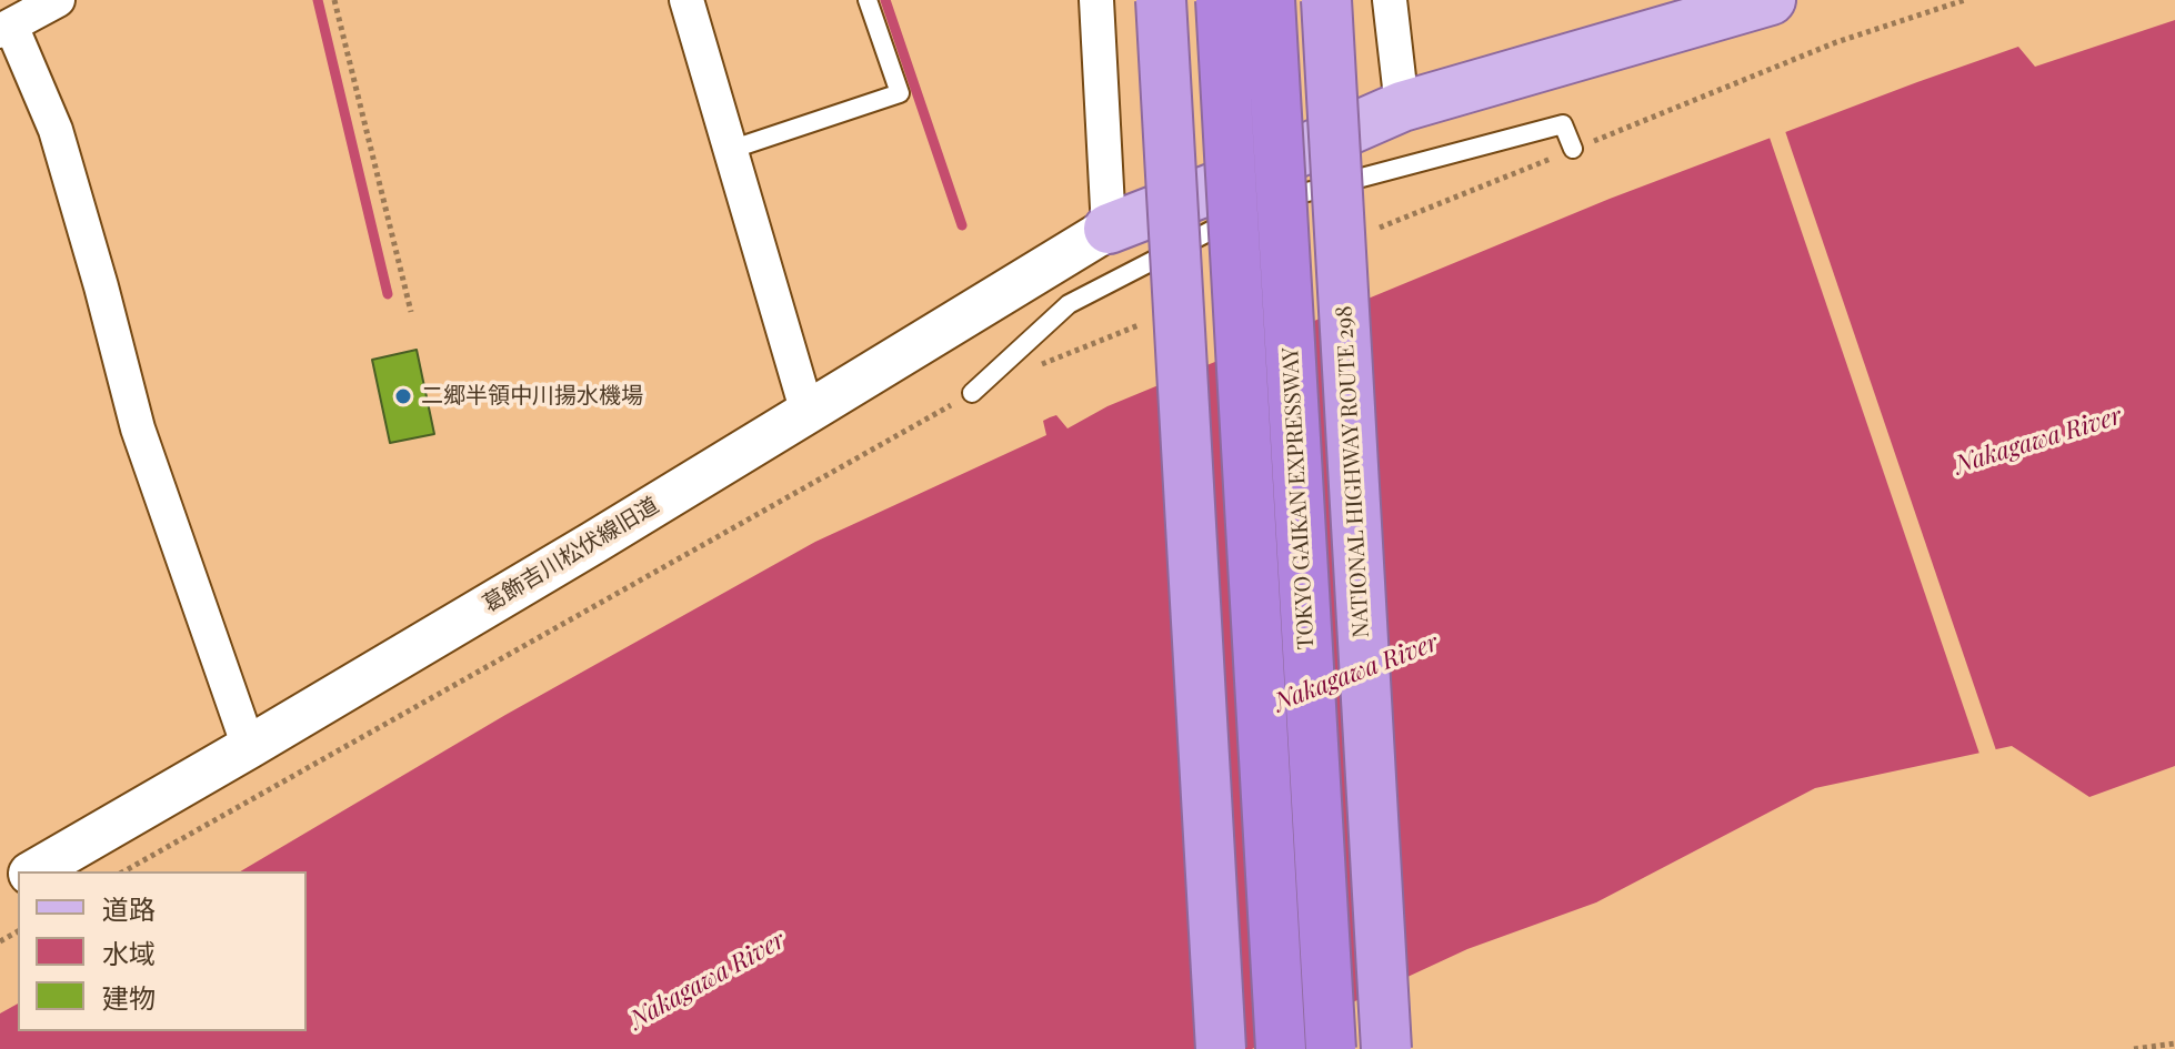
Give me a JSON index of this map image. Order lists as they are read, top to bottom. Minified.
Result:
{"streets":{"highway":["NATIONAL HIGHWAY ROUTE 298","TOKYO GAIKAN EXPRESSWAY"],"street":["葛飾吉川松伏線旧道"]},"water":["Nakagawa River"],"places":["二郷半領中川揚水機場"],"legend":["道路","水域","建物"]}
